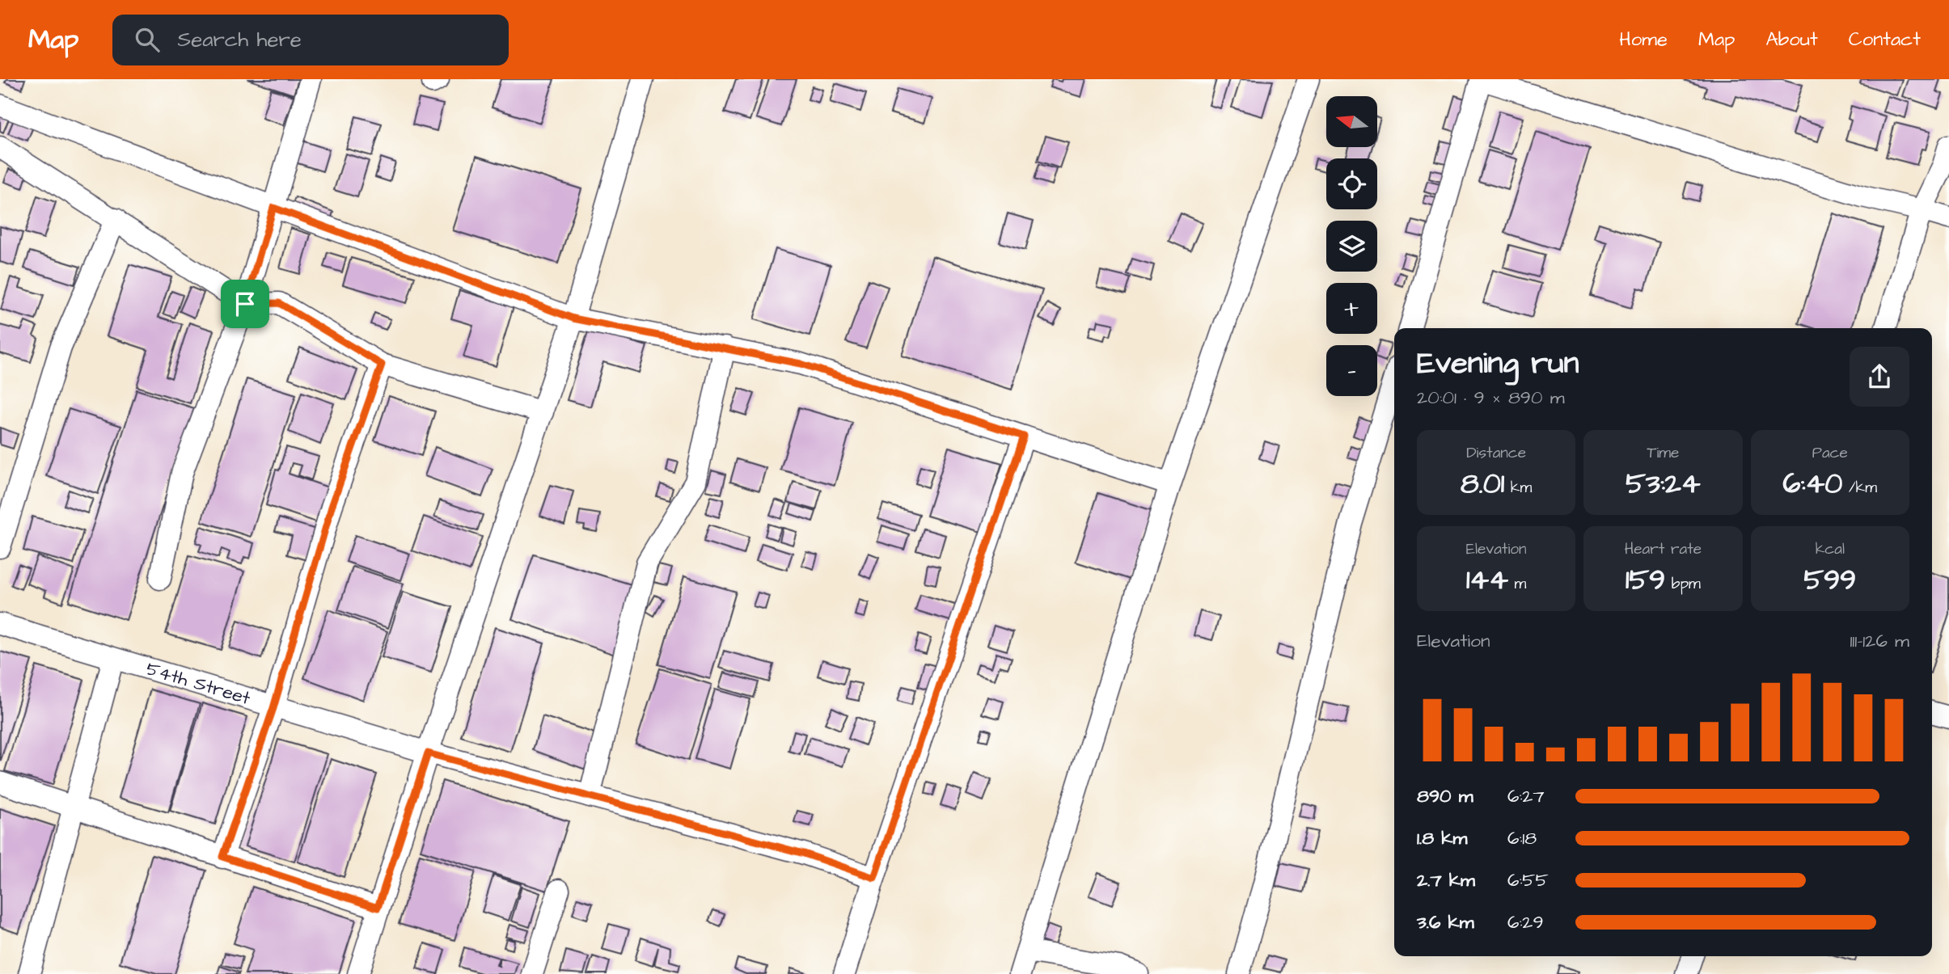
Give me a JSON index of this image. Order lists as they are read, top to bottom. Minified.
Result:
{"streets":{"street":["54th Street"]},"north":"left","page":{"header":"Map","search":"Search here","nav":["Home","Map","About","Contact"],"map_buttons":["+","−"],"heading":["Evening run","20:01 · 9 × 890 m"],"stats":[["Distance","8.01 km"],["Time","53:24"],["Pace","6:40 /km"],["Elevation","144 m"],["Heart rate","159 bpm"],["kcal","599"]],"chart":["Elevation","111–126 m"],"list":[{"name":"890 m","note":"6:27"},{"name":"1.8 km","note":"6:18"},{"name":"2.7 km","note":"6:55"},{"name":"3.6 km","note":"6:29"}]}}
